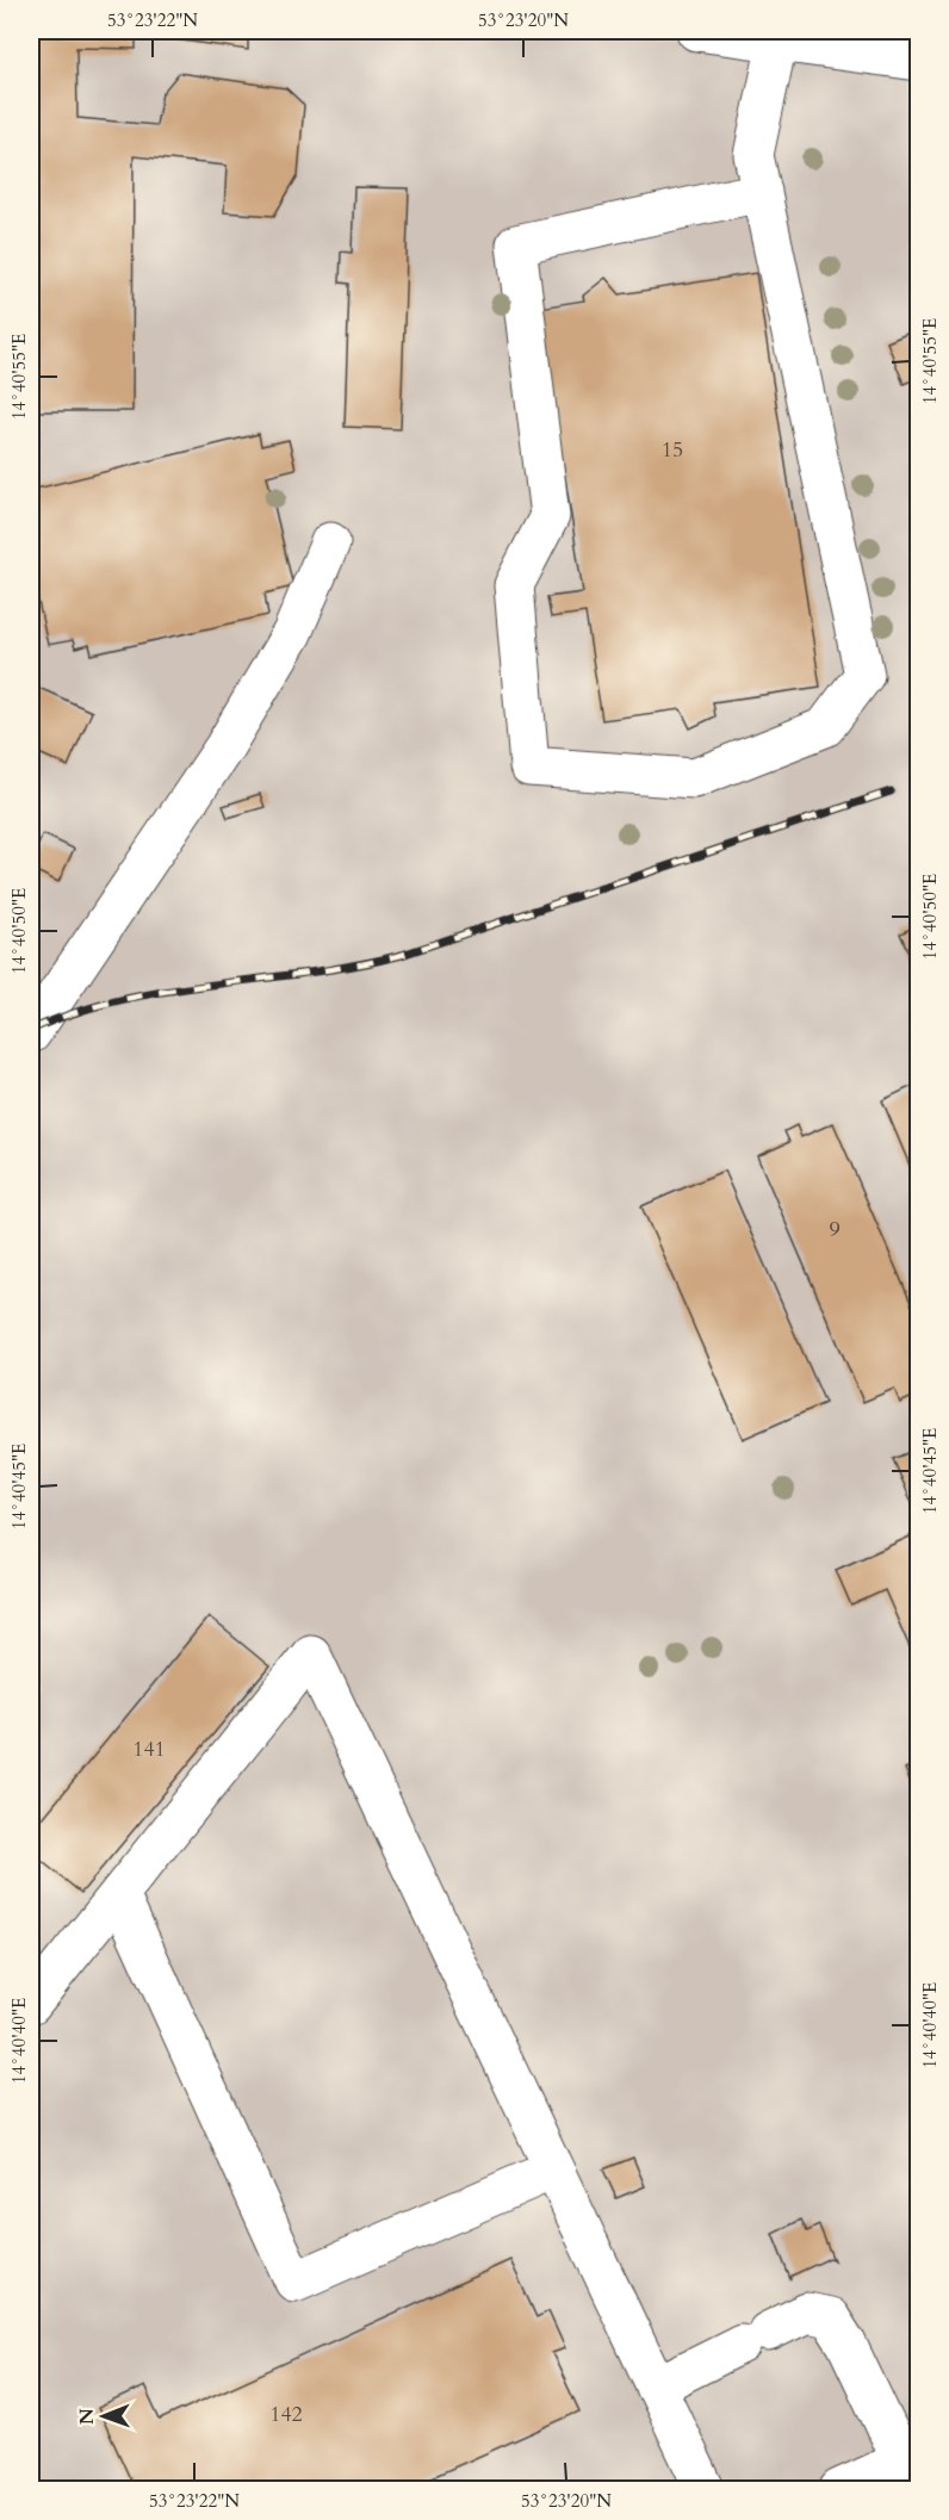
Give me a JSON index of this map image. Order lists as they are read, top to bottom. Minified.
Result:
{"house_numbers":["15","9","141","142"],"north":"left","coordinates":["53°23'22\"N","53°23'20\"N","14°40'55\"E","14°40'50\"E","14°40'45\"E","14°40'40\"E"]}
